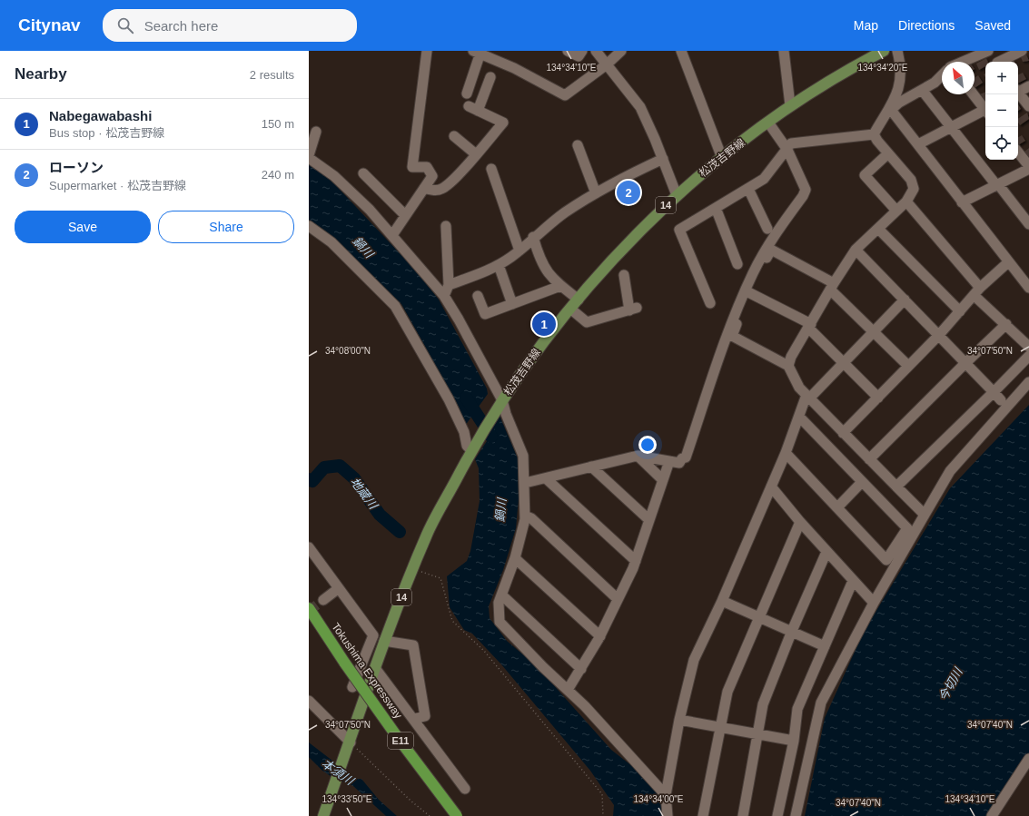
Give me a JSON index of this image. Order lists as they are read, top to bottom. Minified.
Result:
{"streets":{"highway":["Tokushima Expressway","E11"],"main road":["松茂吉野線","14"]},"water":["鍋川","地蔵川","今切川","本須川"],"north":"top left","page":{"header":"Citynav","search":"Search here","nav":["Map","Directions","Saved"],"heading":["Nearby","2 results"],"map_buttons":["+","−"],"list":[{"mark":"1","name":"Nabegawabashi","note":"Bus stop · 松茂吉野線","value":"150 m"},{"mark":"2","name":"ローソン","note":"Supermarket · 松茂吉野線","value":"240 m"}],"pins":["2","1"],"buttons":["Save","Share"]},"coordinates":["134°34'10\"E","134°34'20\"E","34°07'50\"N","34°08'00\"N","34°07'40\"N","134°33'50\"E","134°34'00\"E"]}
